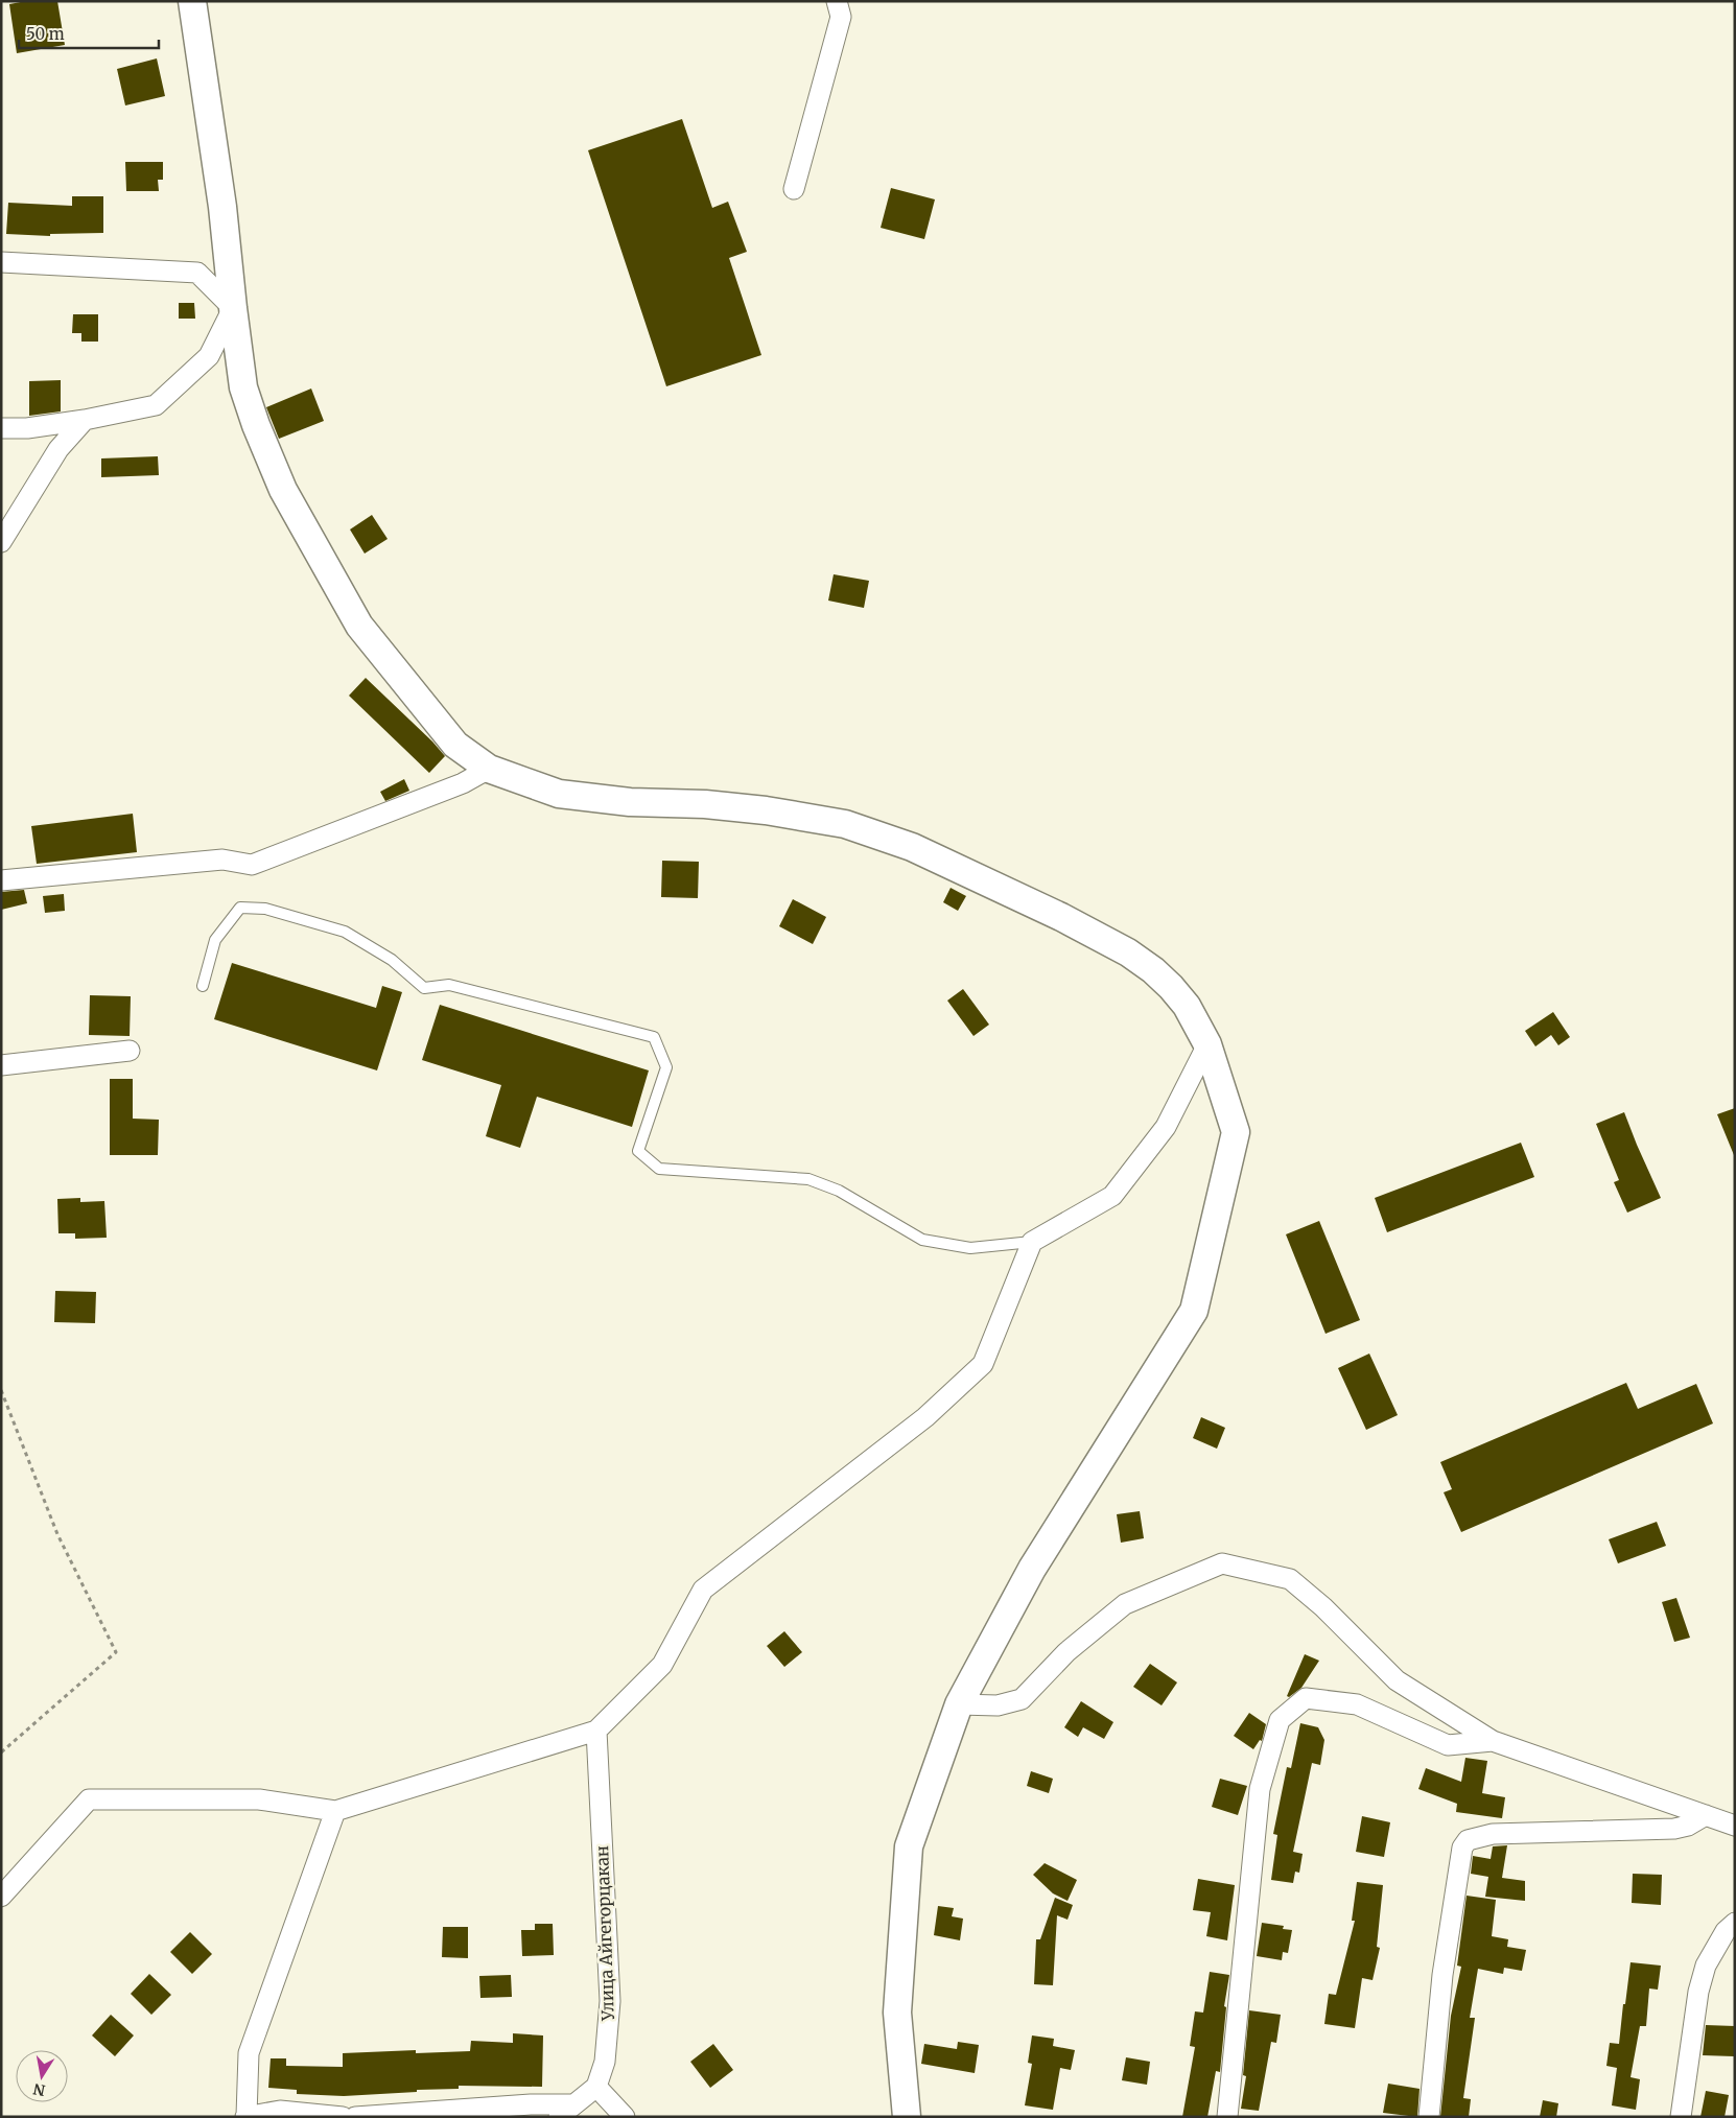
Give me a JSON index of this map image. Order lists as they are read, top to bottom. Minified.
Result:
{"streets":{"street":["Улица Айгегорцакан"]},"scale_bar":"50 m","north":"bottom"}
